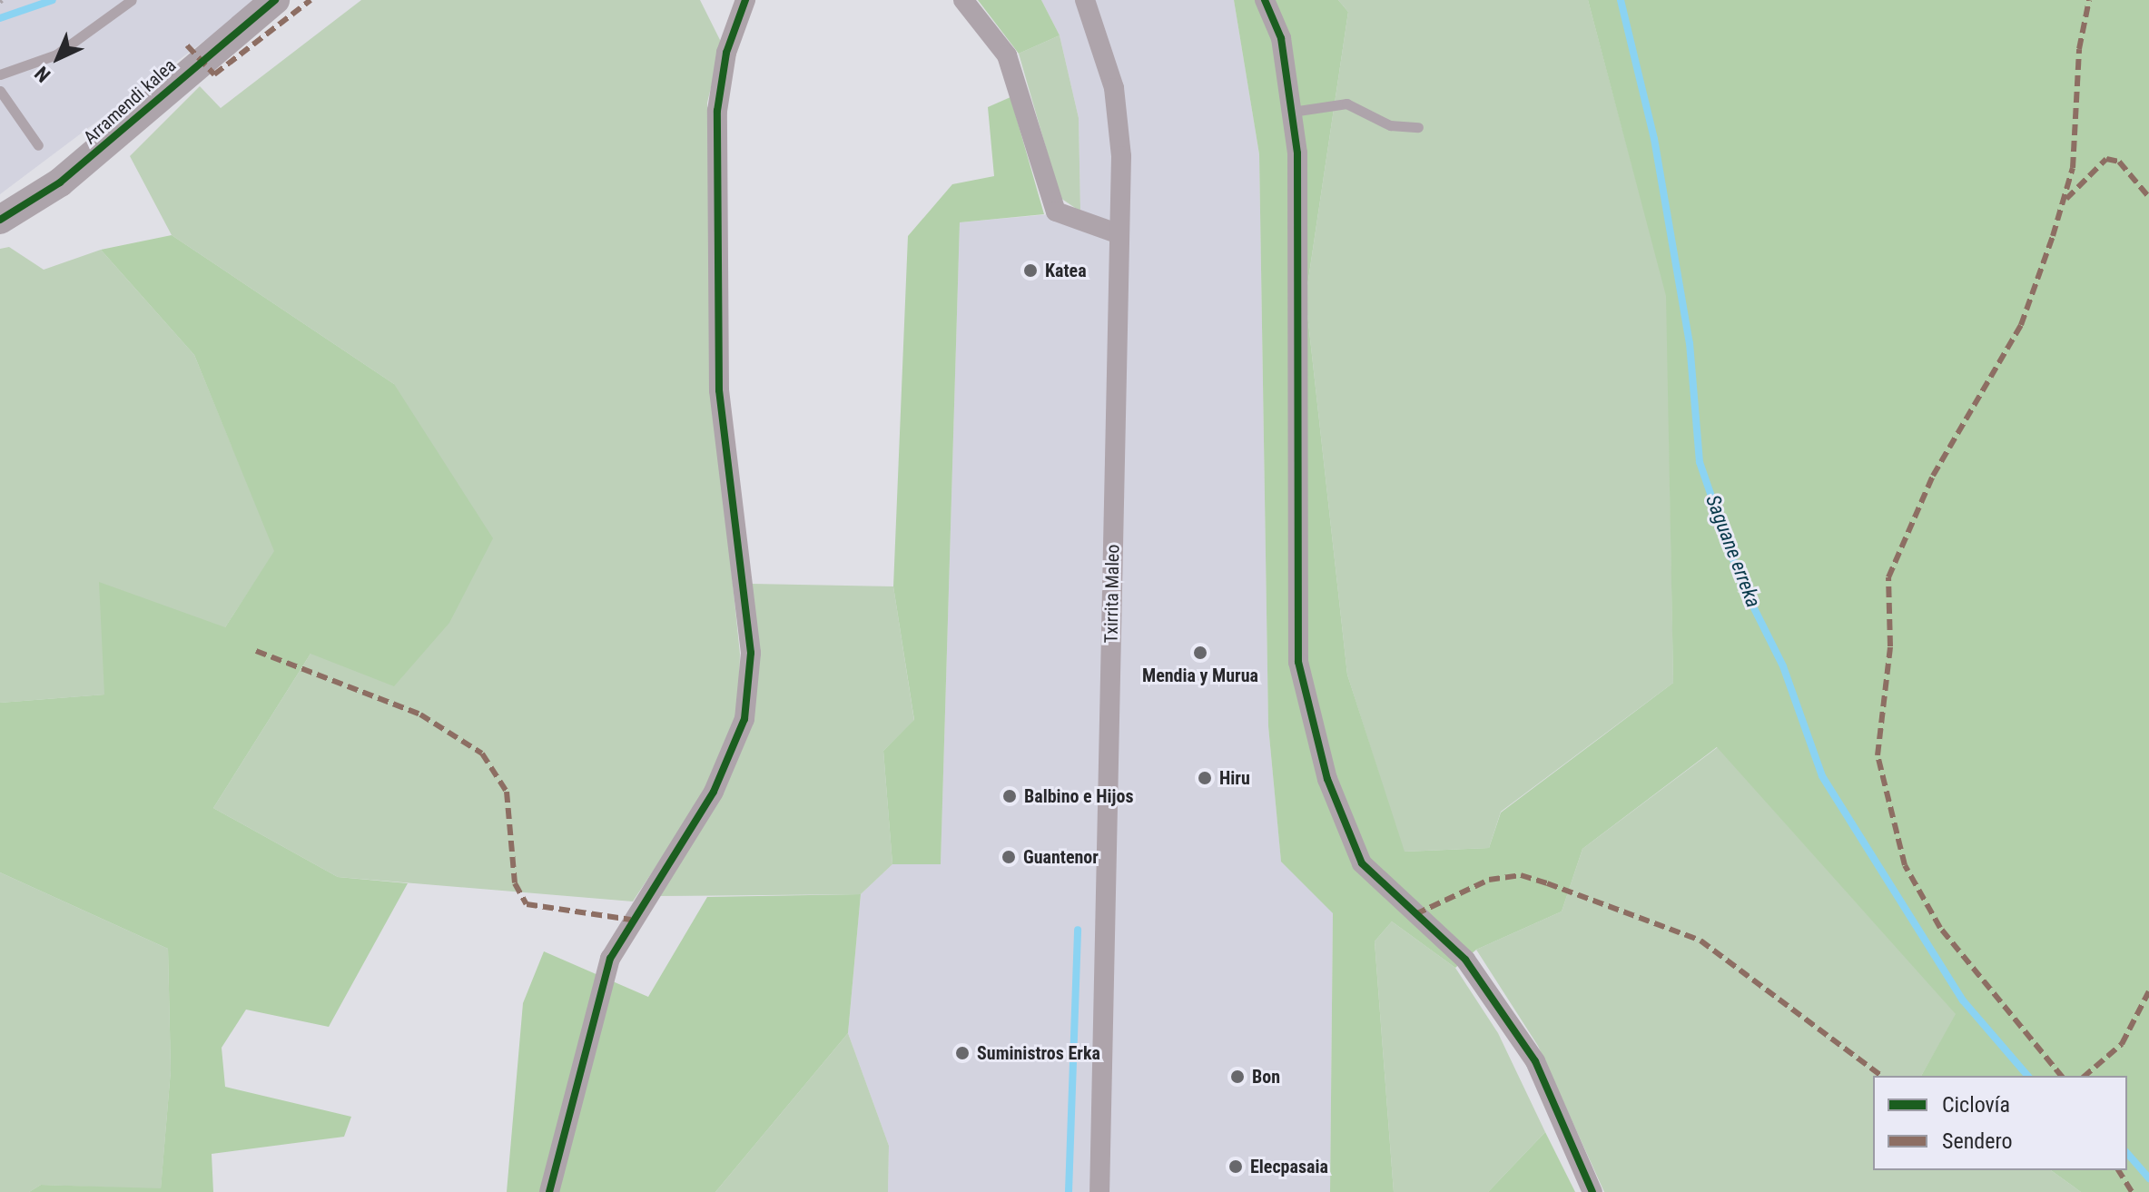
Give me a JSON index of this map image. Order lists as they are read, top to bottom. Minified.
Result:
{"streets":{"street":["Arramendi kalea","Txirrita Maleo"]},"water":["Saguane erreka"],"places":["Katea","Mendia y Murua","Hiru","Balbino e Hijos","Guantenor","Suministros Erka","Bon","Elecpasaia"],"legend":["Ciclovía","Sendero"],"north":"bottom left"}
